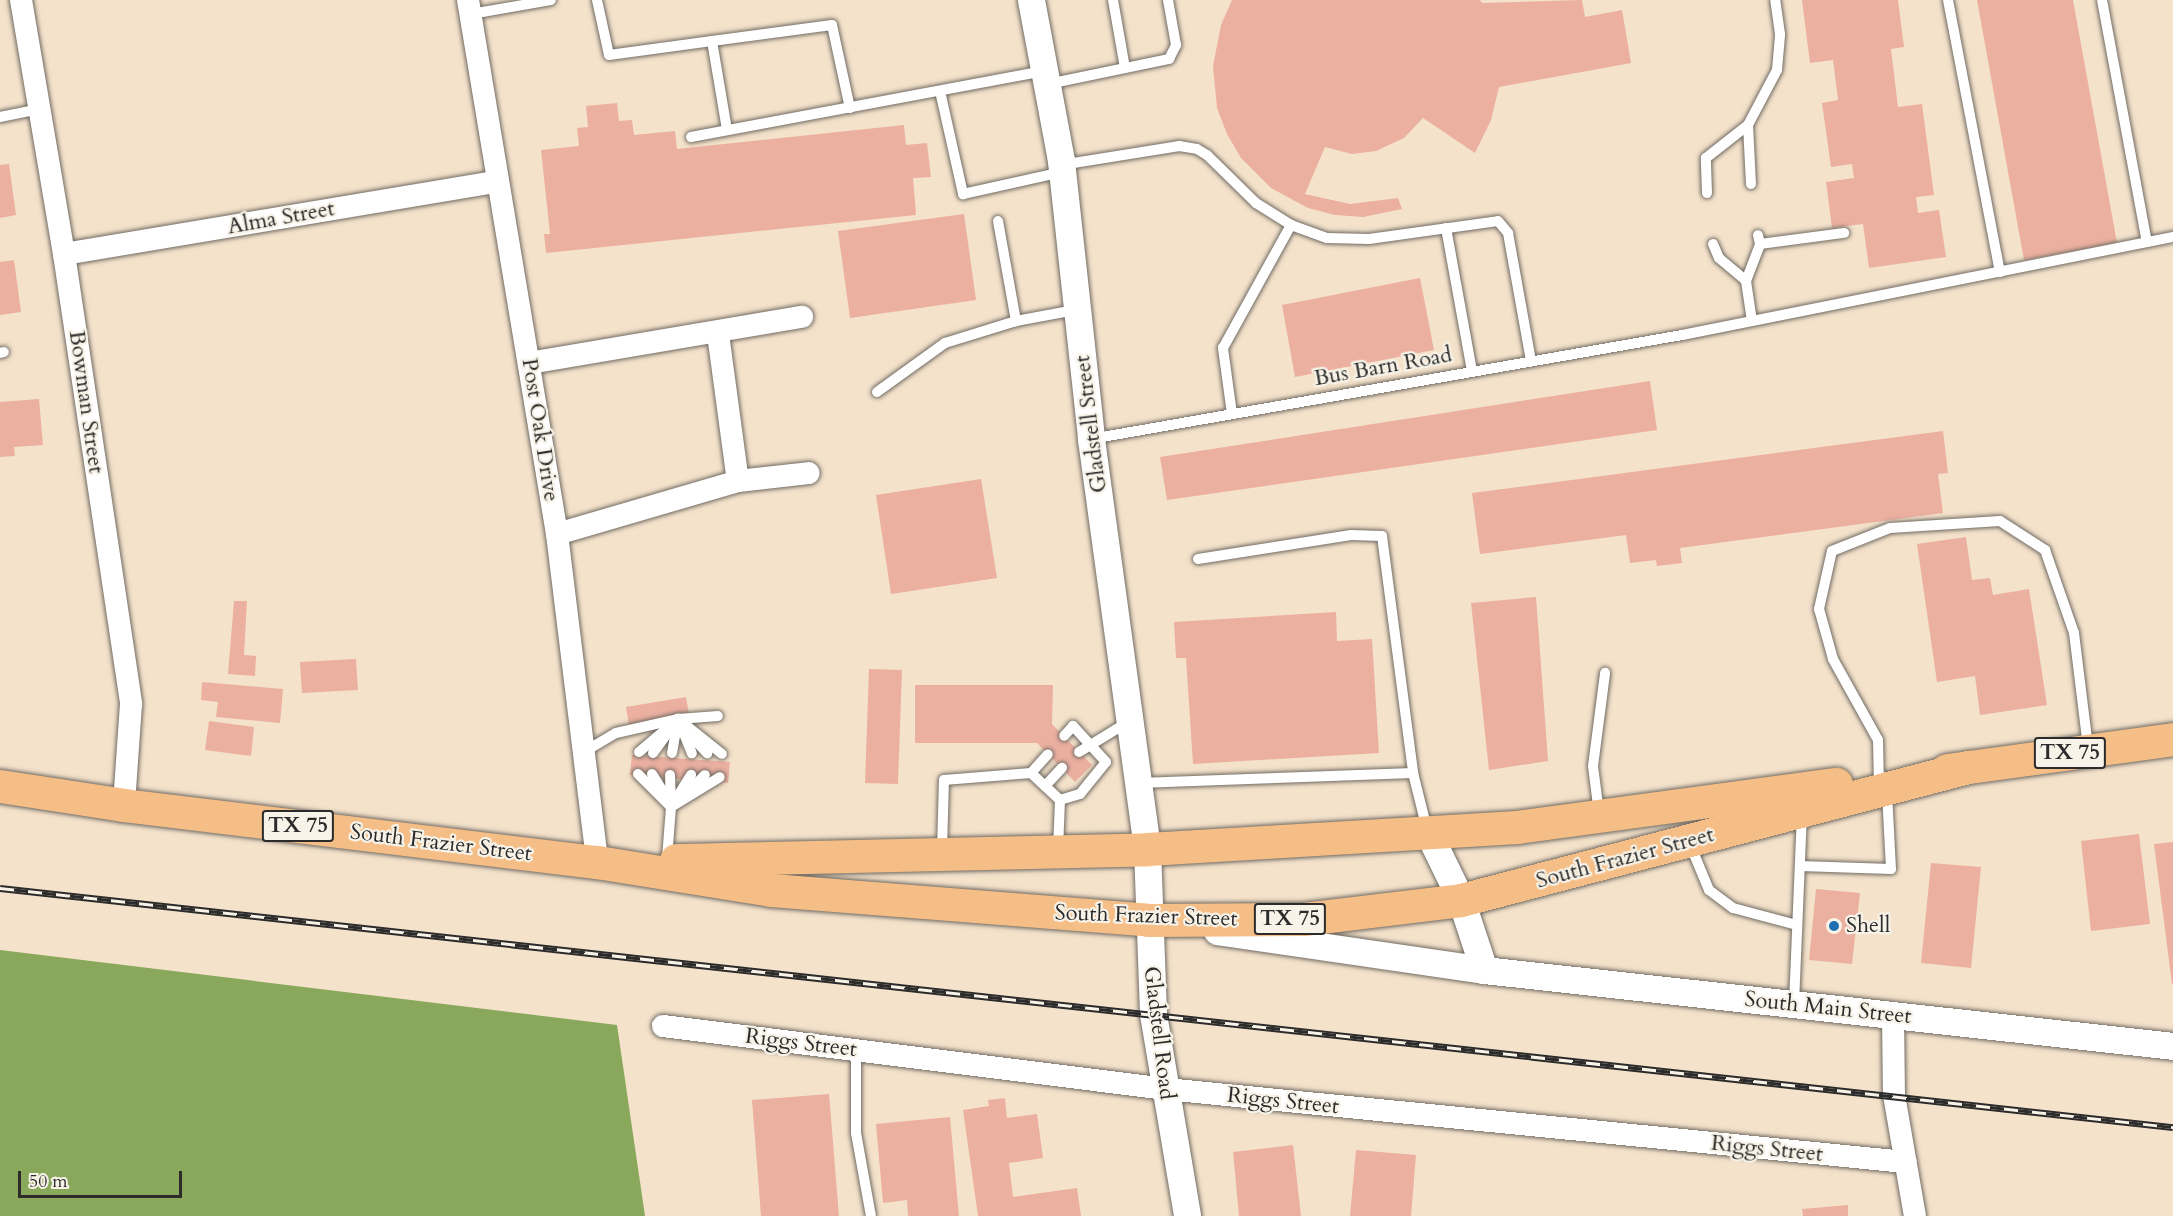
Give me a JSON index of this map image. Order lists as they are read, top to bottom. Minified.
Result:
{"streets":{"main road":["TX 75","South Frazier Street"],"street":["Alma Street","Bowman Street","Gladstell Street","Post Oak Drive","South Main Street","Gladstell Road","Riggs Street"],"lane":["Bus Barn Road"]},"crossings":[["Alma Street","Bowman Street"],["Alma Street","Post Oak Drive"],["Bus Barn Road","Gladstell Street"],["Bowman Street","South Frazier Street"],["Gladstell Street","South Frazier Street"],["Gladstell Street","Gladstell Road"],["Post Oak Drive","South Frazier Street"],["South Frazier Street","South Main Street"],["South Frazier Street","Gladstell Road"],["South Main Street","Gladstell Road"],["Gladstell Road","Riggs Street"]],"places":["Shell"],"scale_bar":"50 m"}
